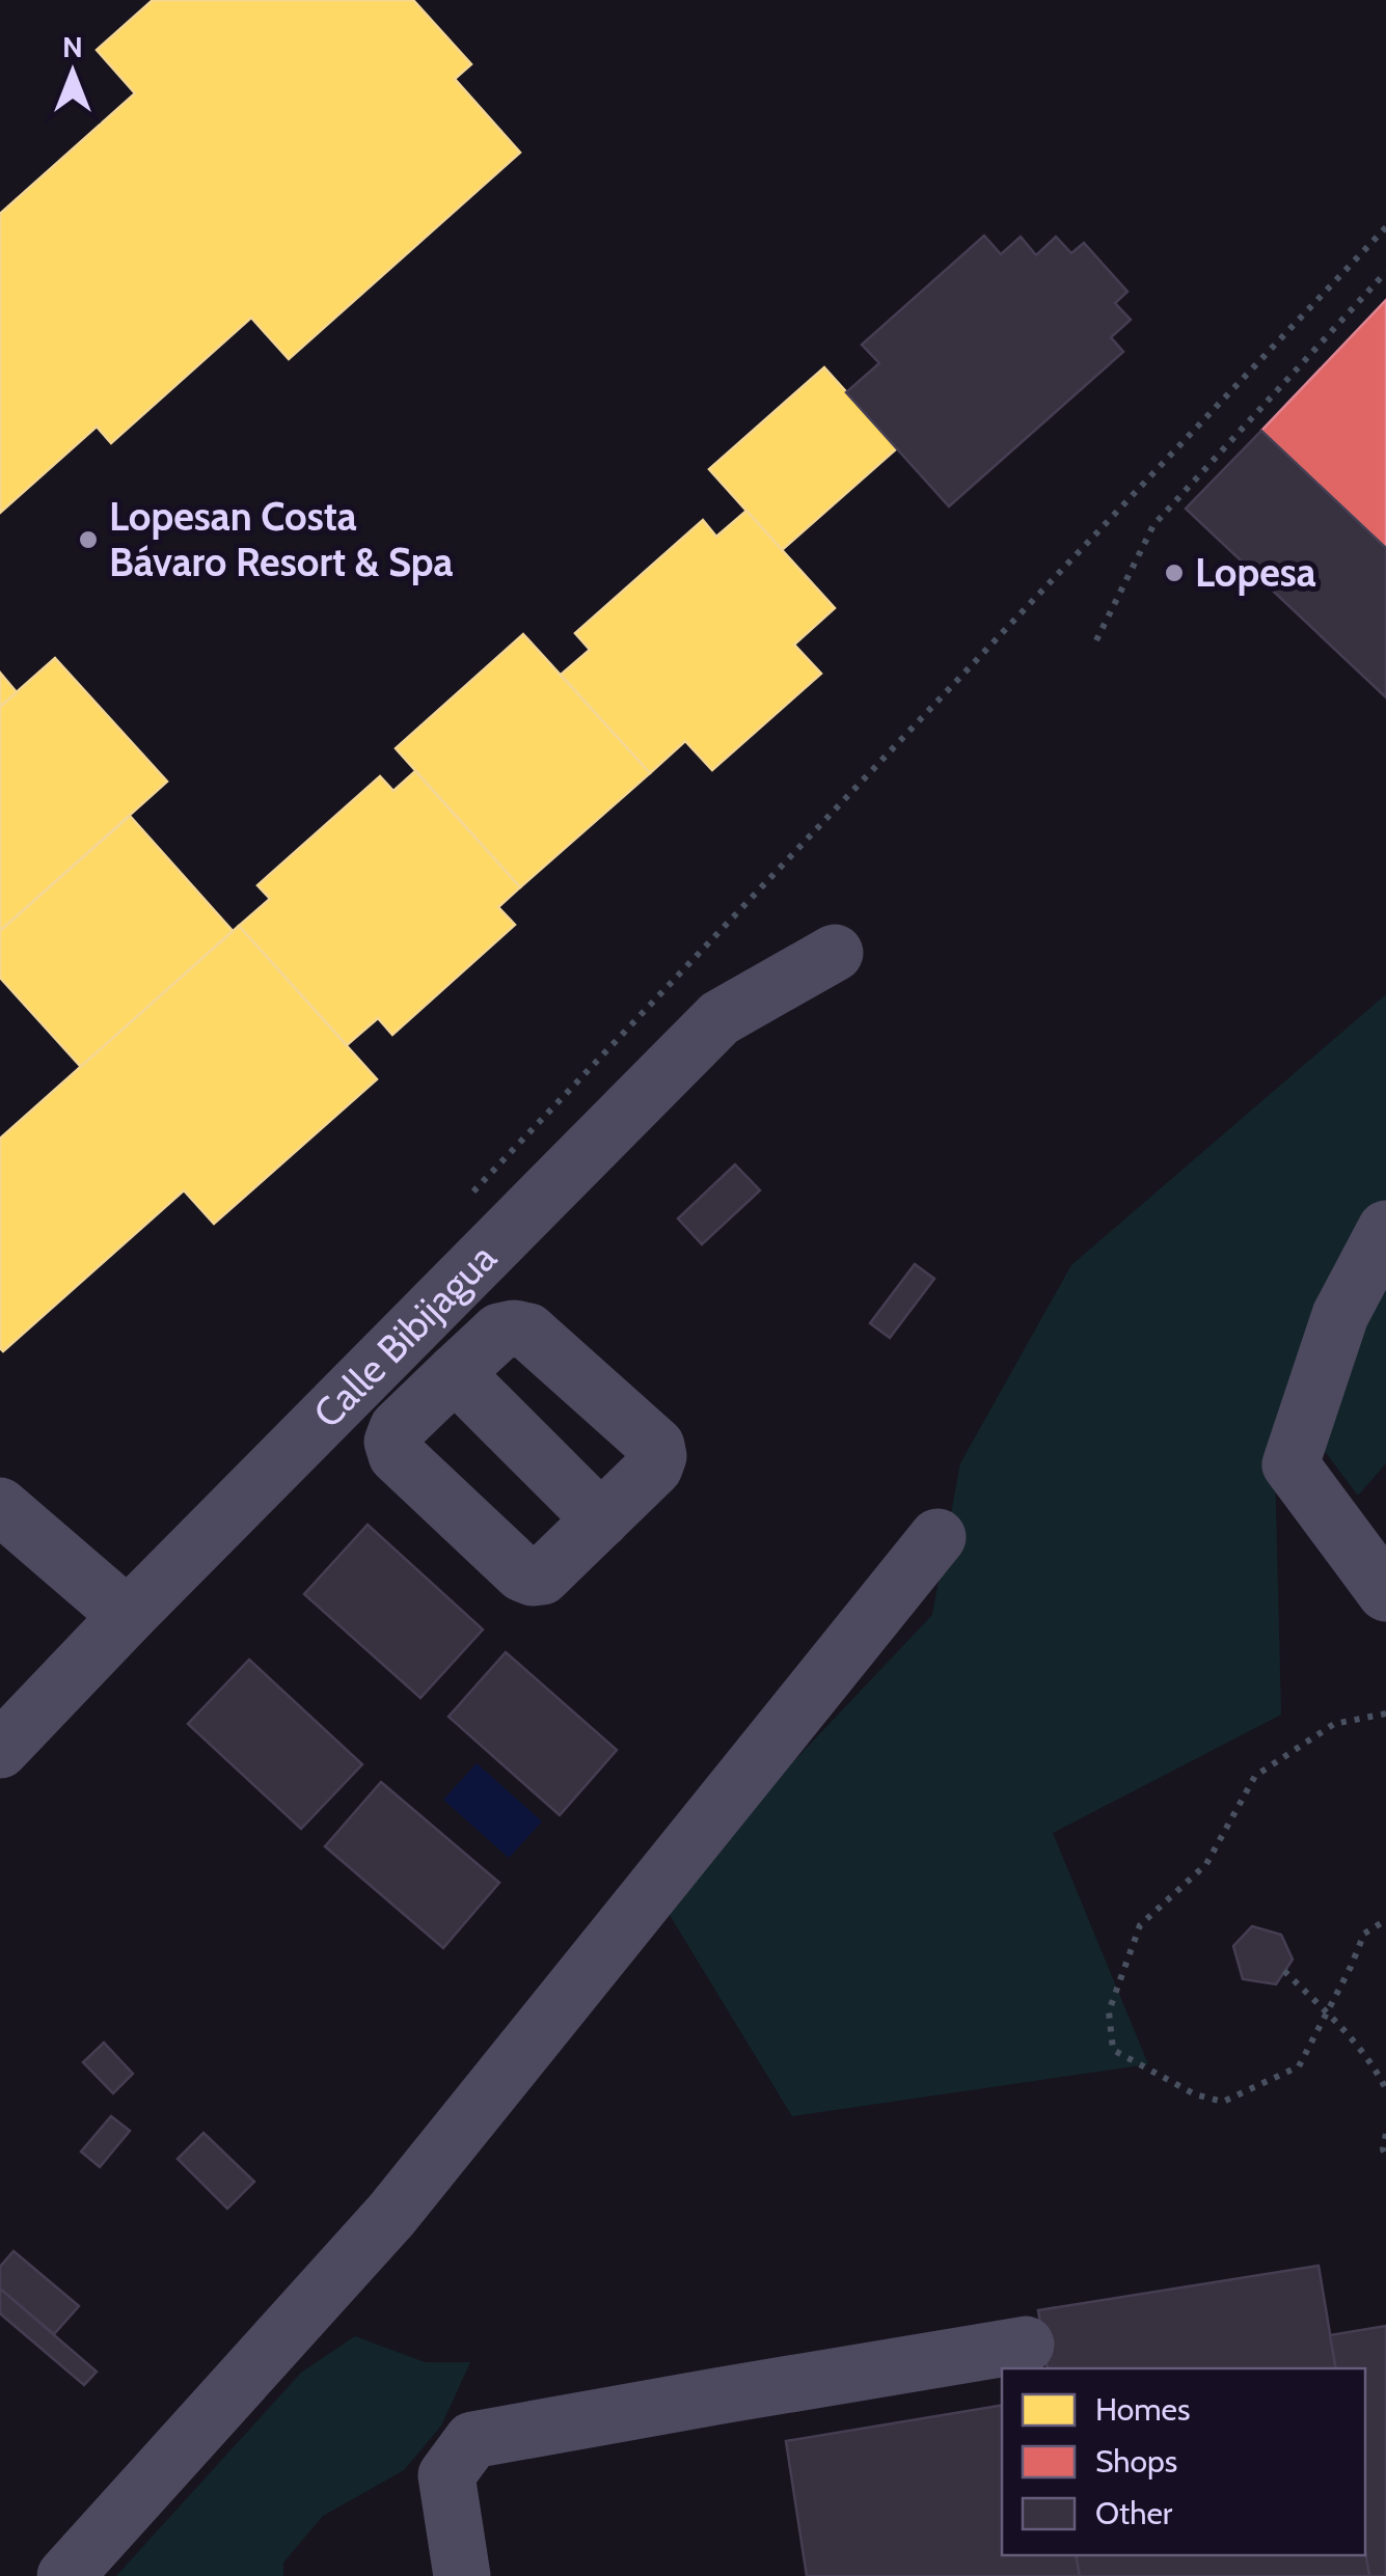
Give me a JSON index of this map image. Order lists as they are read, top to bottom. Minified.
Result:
{"streets":{"street":["Calle Bibijagua"]},"places":["Lopesan Costa Bávaro Resort & Spa","Lopesa"],"legend":["Homes","Shops","Other"],"north":"top"}
